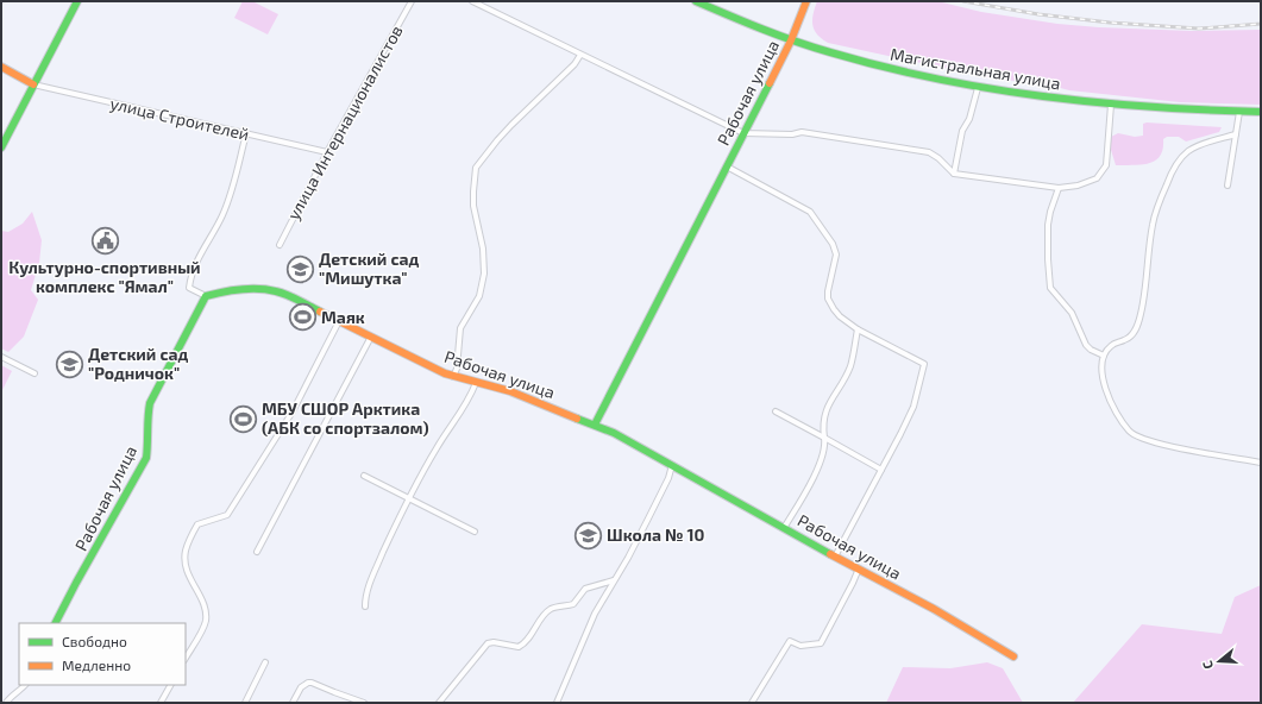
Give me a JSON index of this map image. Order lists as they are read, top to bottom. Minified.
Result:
{"streets":{"street":["Магистральная улица","Рабочая улица","улица Строителей","улица Интернационалистов"]},"crossings":[["Магистральная улица","Рабочая улица"],["улица Строителей","улица Интернационалистов"]],"places":{"public building":["Культурно-спортивный комплекс \"Ямал\""],"school or university":["Детский сад \"Мишутка\"","Детский сад \"Родничок\"","Школа № 10"],"sports":["Маяк","МБУ СШОР Арктика (АБК со спортзалом)"]},"legend":["Свободно","Медленно"],"north":"left"}
